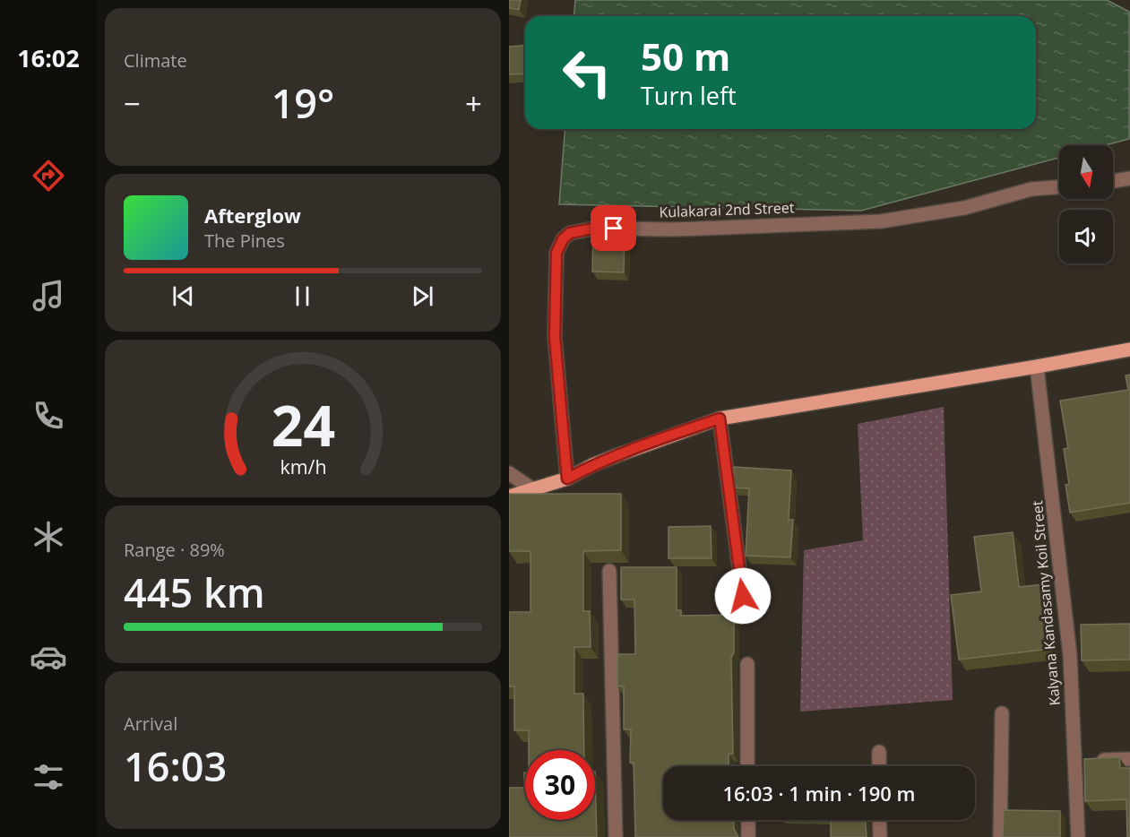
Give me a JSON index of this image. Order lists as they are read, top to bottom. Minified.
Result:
{"streets":{"street":["Kulakarai 2nd Street","Kalyana Kandasamy Koil Street"]},"north":"bottom","page":{"tabs":"16:02","tile":["Climate",["Range · 89%","445 km"],["Arrival","16:03"]],"turn":["50 m","Turn left"],"heat":["−","19°","+"],"song":["Afterglow","The Pines"],"limit":"30","trip":"16:03 · 1 min · 190 m","gauge":["24","km/h"]}}
